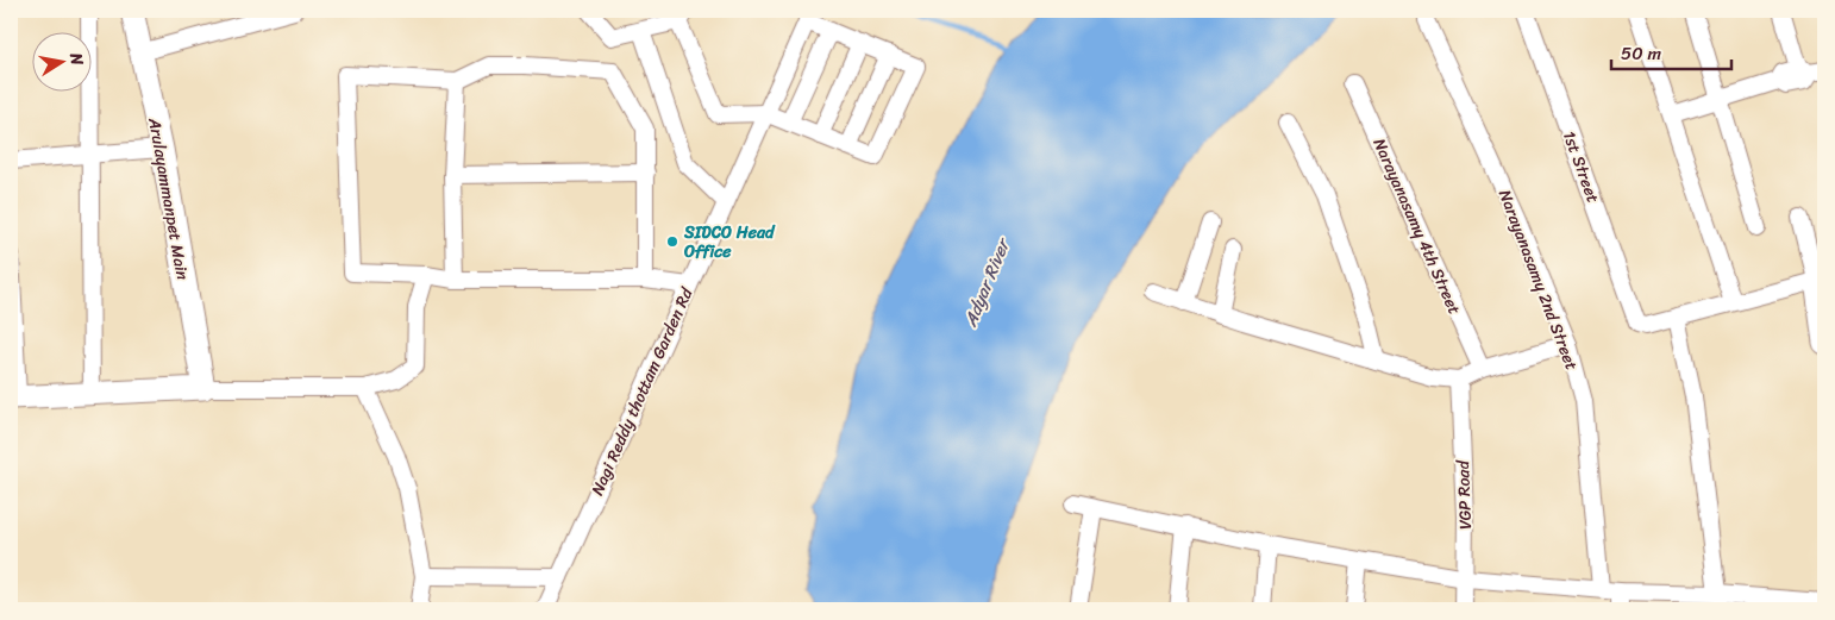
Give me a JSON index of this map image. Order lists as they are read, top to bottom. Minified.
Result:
{"streets":{"street":["1st Street","Arulayammanpet Main","Narayanasamy 4th Street","Narayanasamy 2nd Street","Nagi Reddy thottam Garden Rd","VGP Road"]},"water":["Adyar River"],"places":["SIDCO Head Office"],"scale_bar":"50 m","north":"right"}
